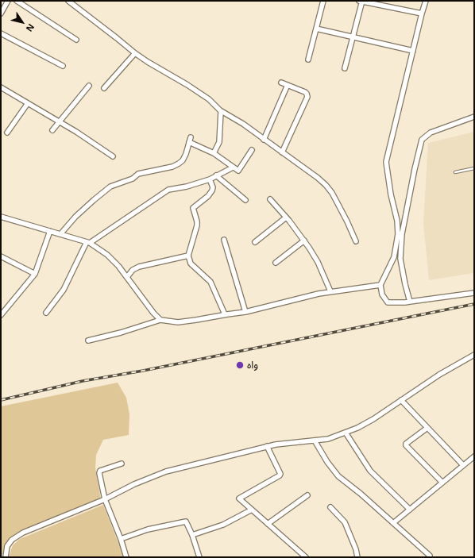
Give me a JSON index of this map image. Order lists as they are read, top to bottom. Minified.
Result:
{"places":["واہ"],"north":"bottom right"}
